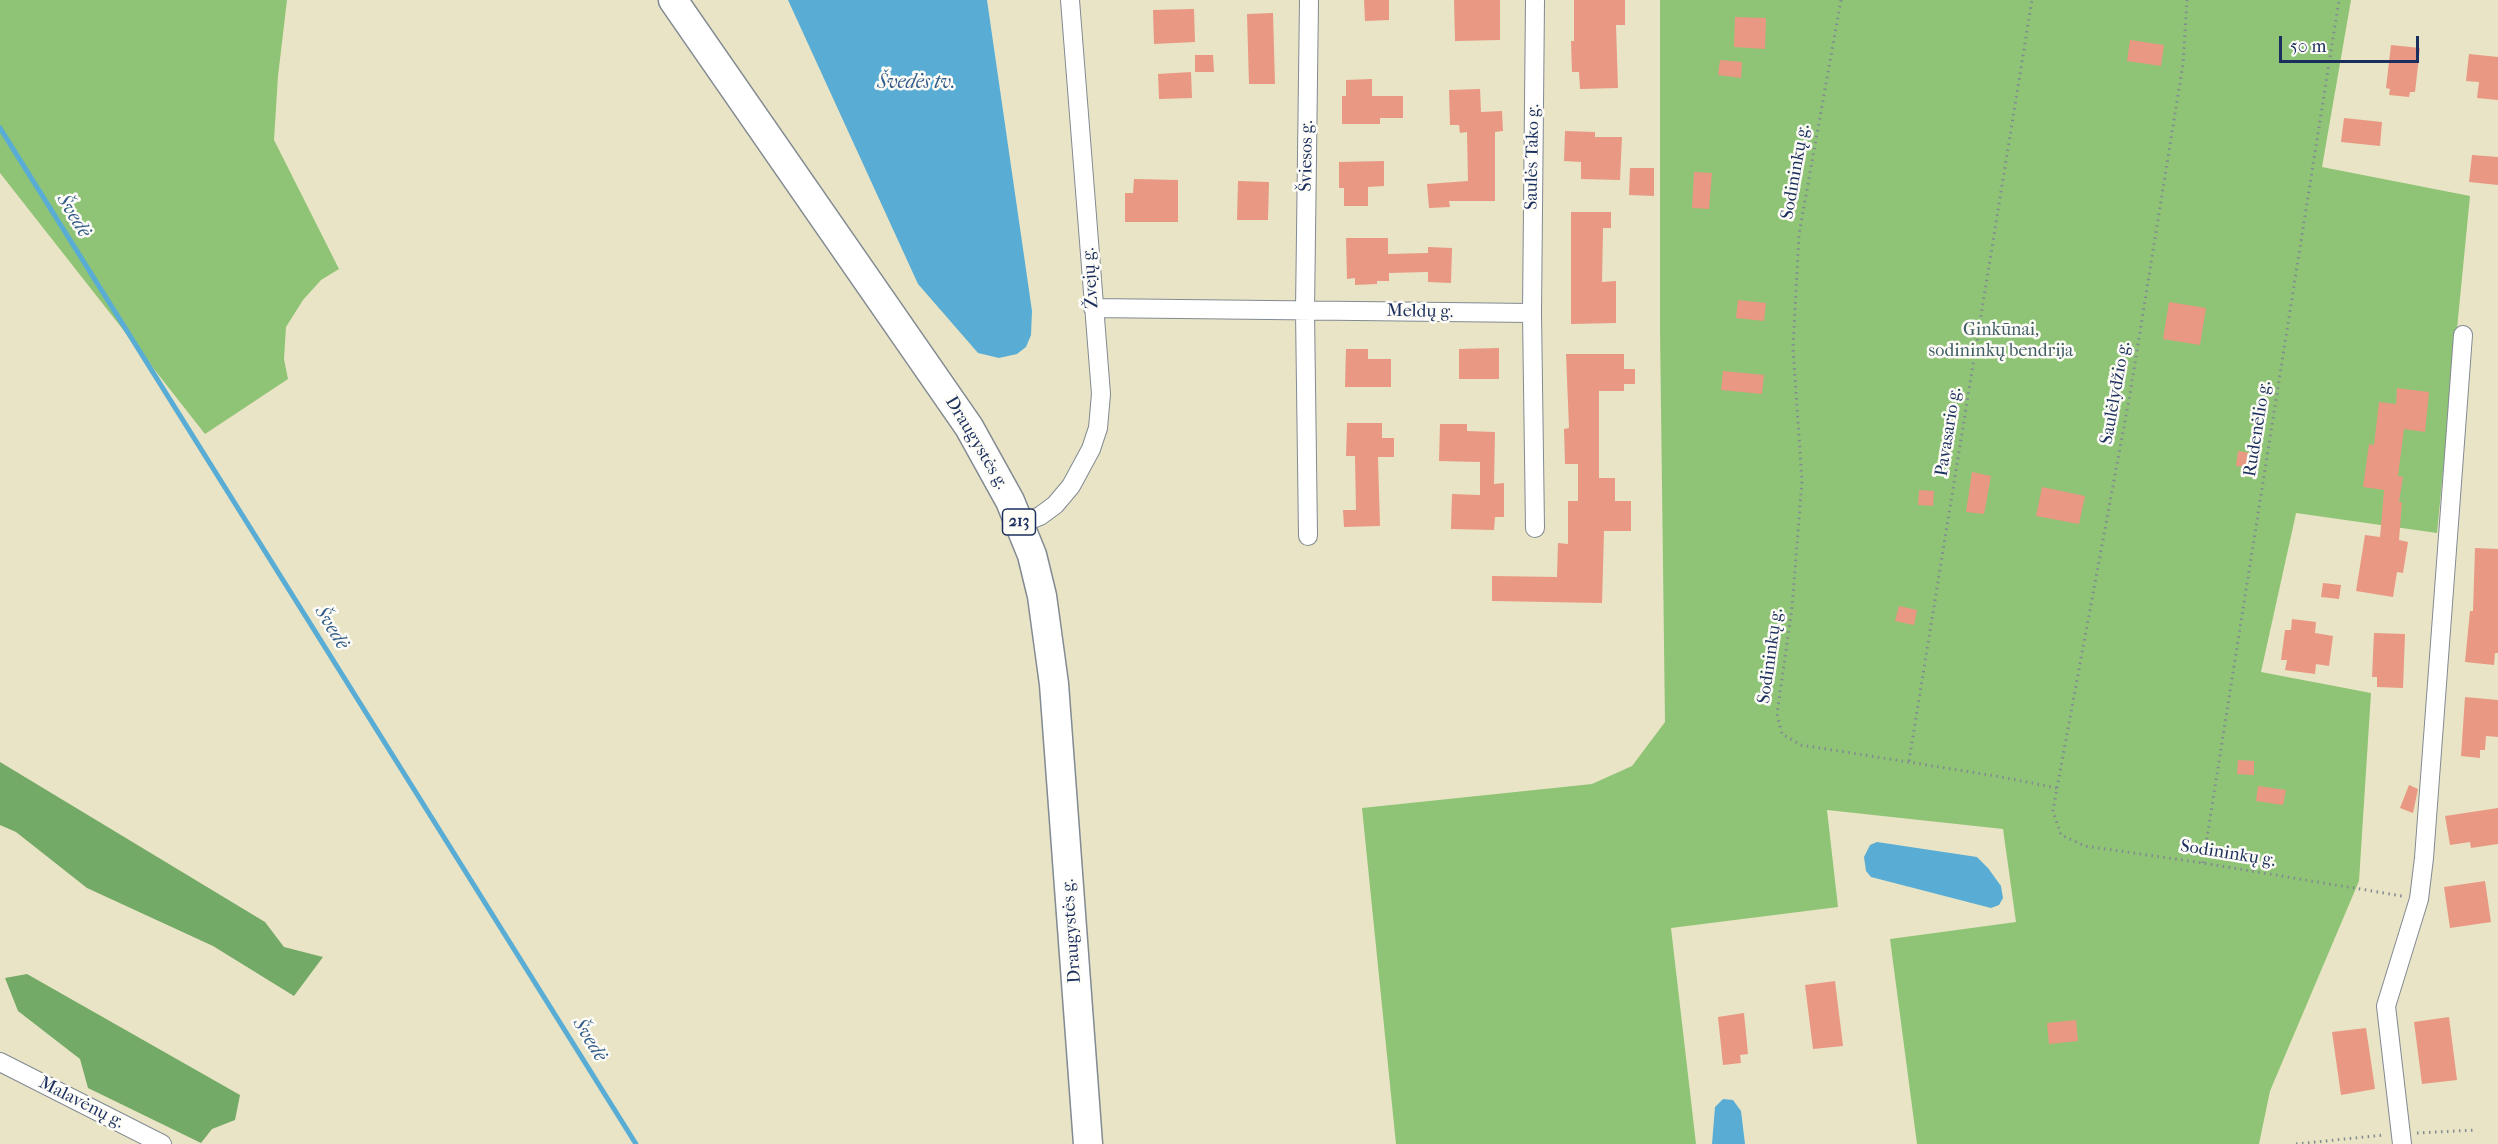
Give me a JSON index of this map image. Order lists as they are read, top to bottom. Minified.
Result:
{"streets":{"main road":["Draugystės g.","213"],"street":["Šviesos g.","Saulės Tako g.","Žvejų g.","Meldų g.","Malavėnų g."],"path":["Sodininkų g.","Saulėlydžio g.","Rudenėlio g.","Pavasario g."]},"crossings":[["Šviesos g.","Meldų g."],["Saulės Tako g.","Meldų g."],["Sodininkų g.","Saulėlydžio g."],["Sodininkų g.","Rudenėlio g."],["Sodininkų g.","Pavasario g."],["Žvejų g.","Meldų g."],["Žvejų g.","Draugystės g."]],"water":["Švedės tv.","Švedė"],"parks":["Ginkūnai, sodininkų bendrija"],"scale_bar":"50 m"}
